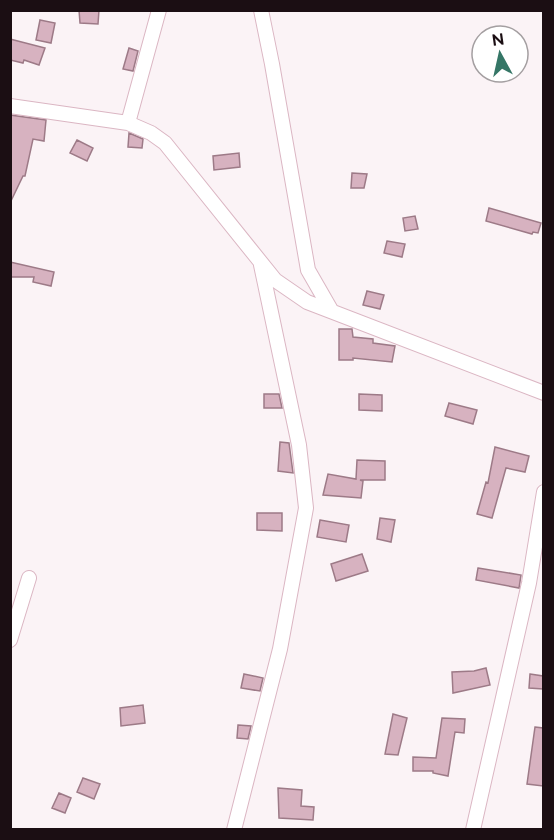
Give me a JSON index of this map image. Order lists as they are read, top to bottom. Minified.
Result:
{"north":"top"}
